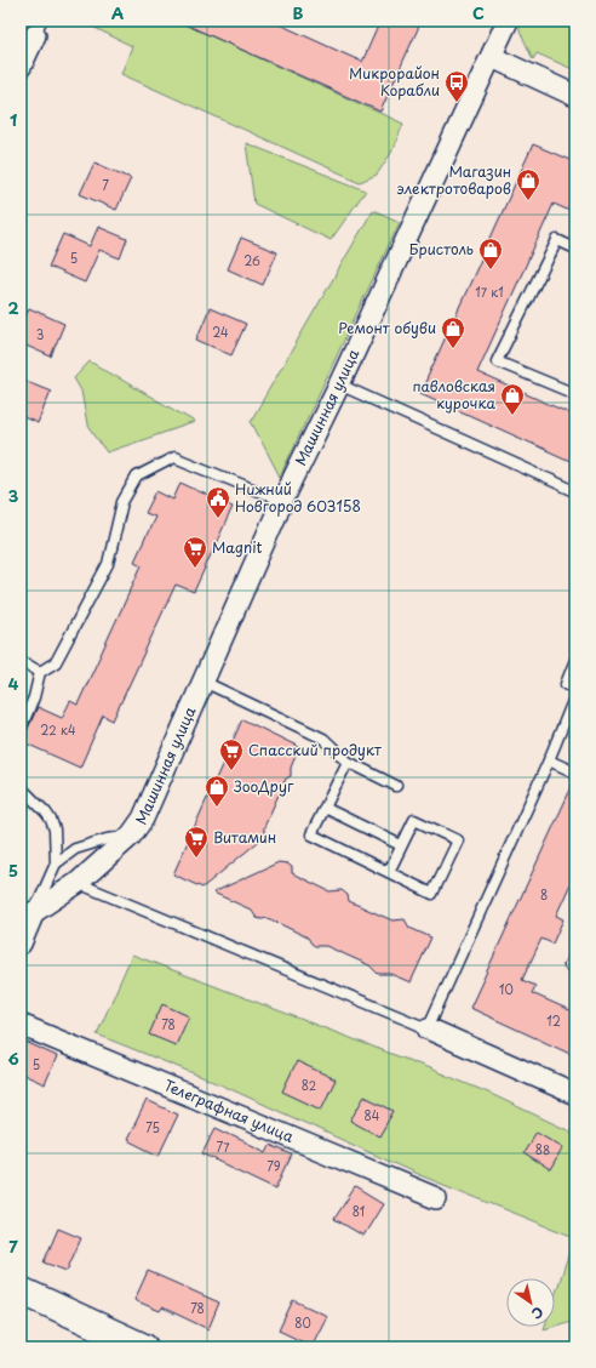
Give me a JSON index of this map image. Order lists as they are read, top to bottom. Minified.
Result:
{"streets":{"street":["Машинная улица","Телеграфная улица"]},"places":{"bus stop":["Микрорайон Корабли"],"shop":["Магазин электротоваров","Бристоль","Ремонт обуви","павловская курочка","ЗооДруг"],"public building":["Нижний Новгород 603158"],"supermarket":["Magnit","Спасский продукт","Витамин"]},"house_numbers":["7","5","26","17 к1","24","3","22 к4","8","10","12","78","5","82","84","75","77","88","79","81","78","80"],"north":"bottom right","grid":{"columns":["A","B","C"],"rows":["1","2","3","4","5","6","7"]}}
